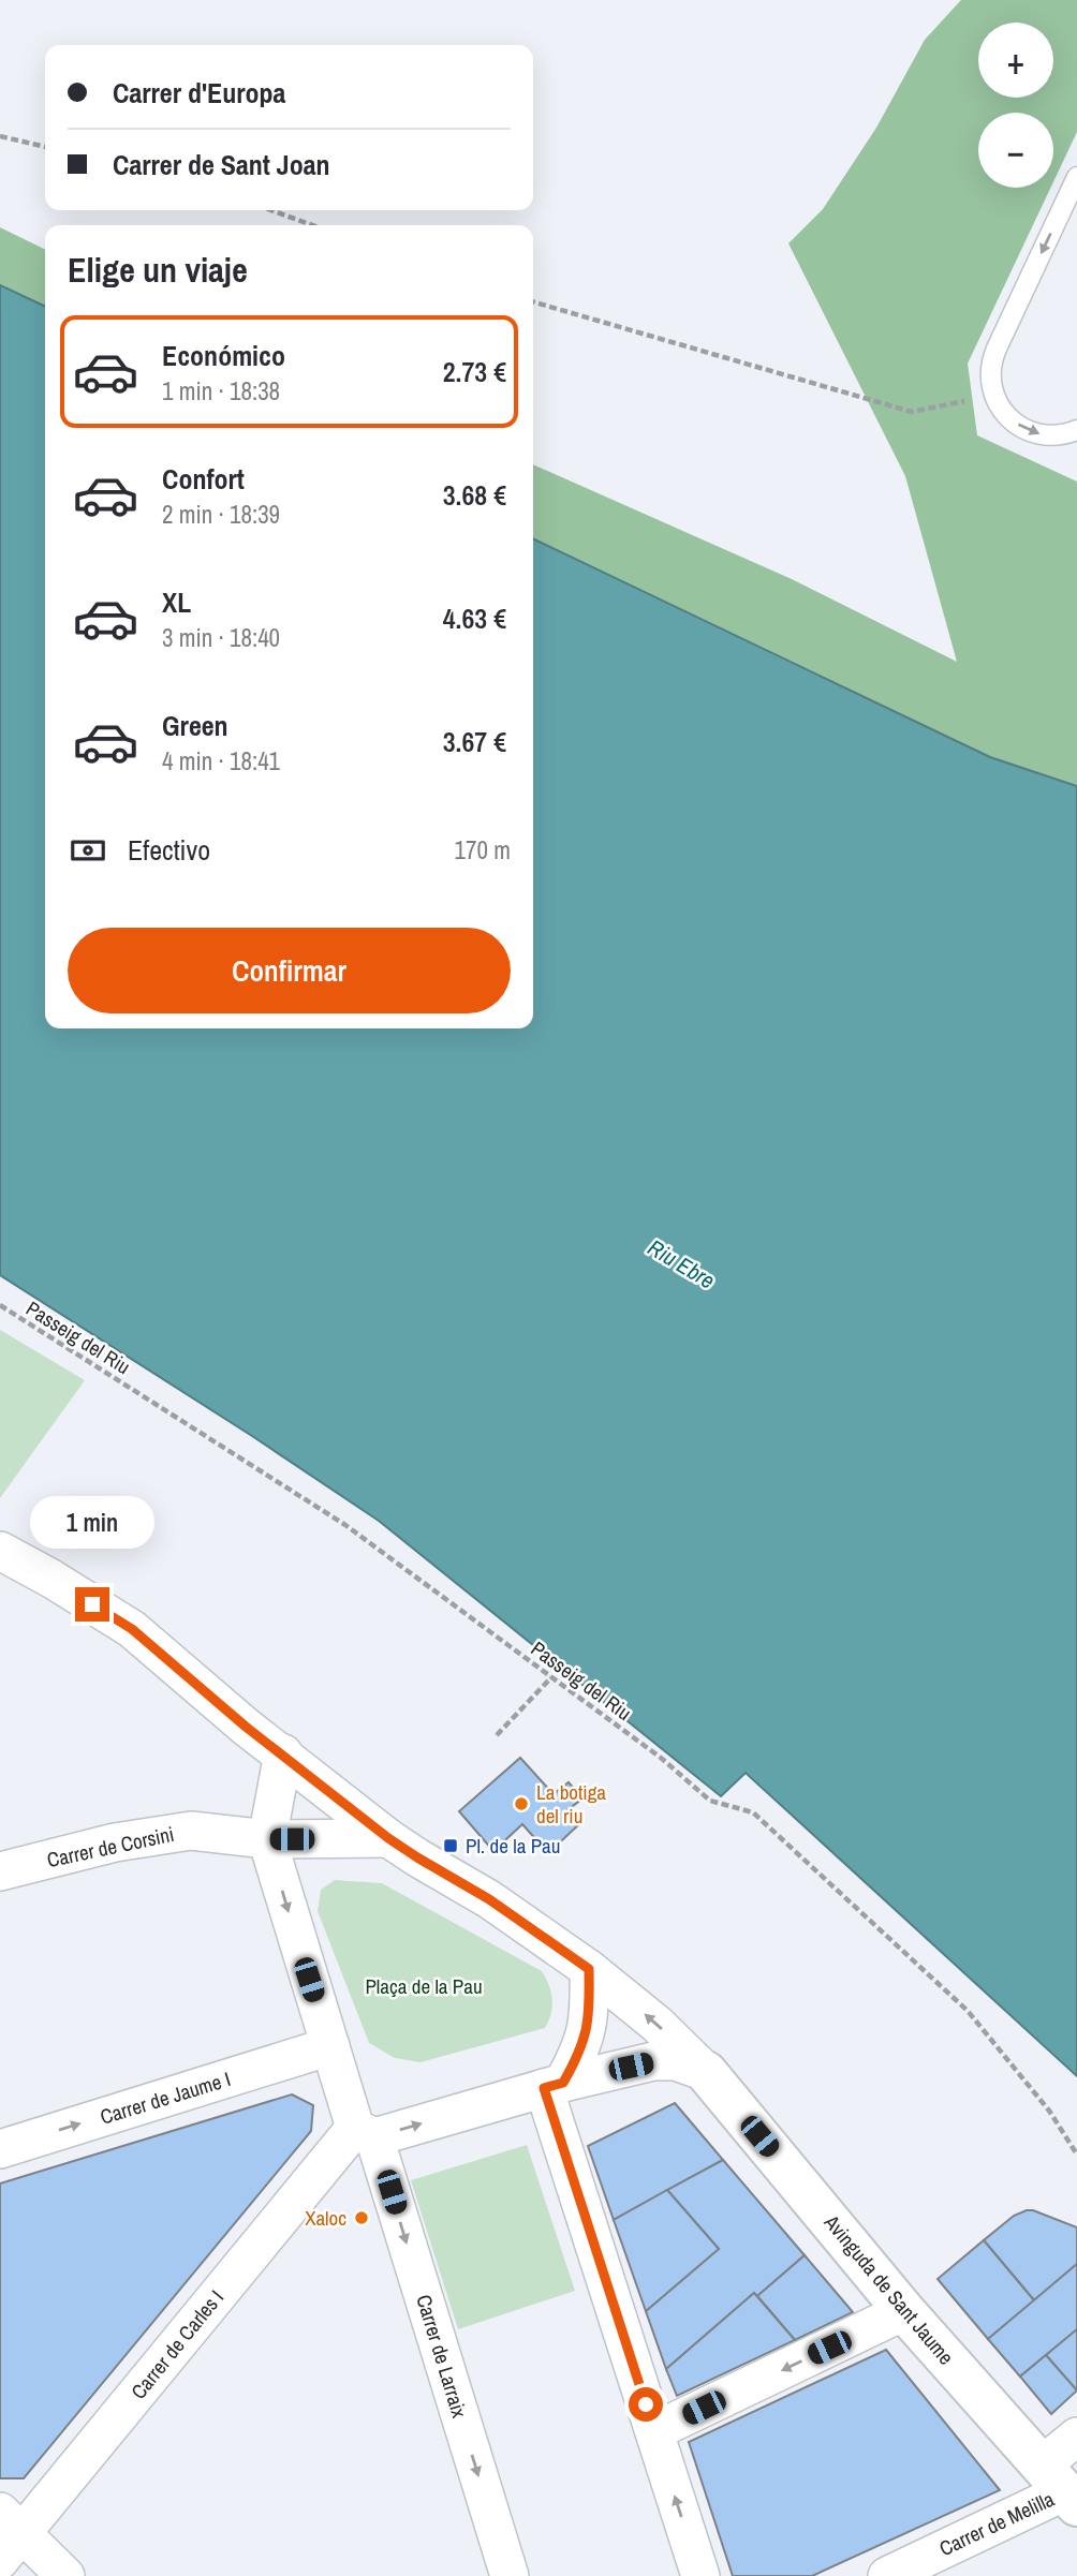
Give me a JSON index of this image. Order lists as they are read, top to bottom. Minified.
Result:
{"streets":{"street":["Carrer de Corsini","Carrer de Jaume I","Avinguda de Sant Jaume","Carrer de Carles I","Carrer de Larraix","Carrer de Melilla"],"path":["Passeig del Riu"]},"crossings":[["Avinguda de Sant Jaume","Carrer de Melilla"],["Carrer de Carles I","Carrer de Larraix"]],"one_way":["Carrer de Jaume I"],"water":["Riu Ebre"],"parks":["Plaça de la Pau"],"places":{"other":["La botiga del riu","Xaloc"],"transit":["Pl. de la Pau"]},"page":{"map_buttons":["+","−"],"banner":["Carrer d'Europa","Carrer de Sant Joan"],"heading":"Elige un viaje","list":[{"name":"Económico","note":"1 min · 18:38","value":"2.73 €"},{"name":"Confort","note":"2 min · 18:39","value":"3.68 €"},{"name":"XL","note":"3 min · 18:40","value":"4.63 €"},{"name":"Green","note":"4 min · 18:41","value":"3.67 €"}],"pay":["Efectivo","170 m"],"buttons":"Confirmar","bubble":"1 min"}}
